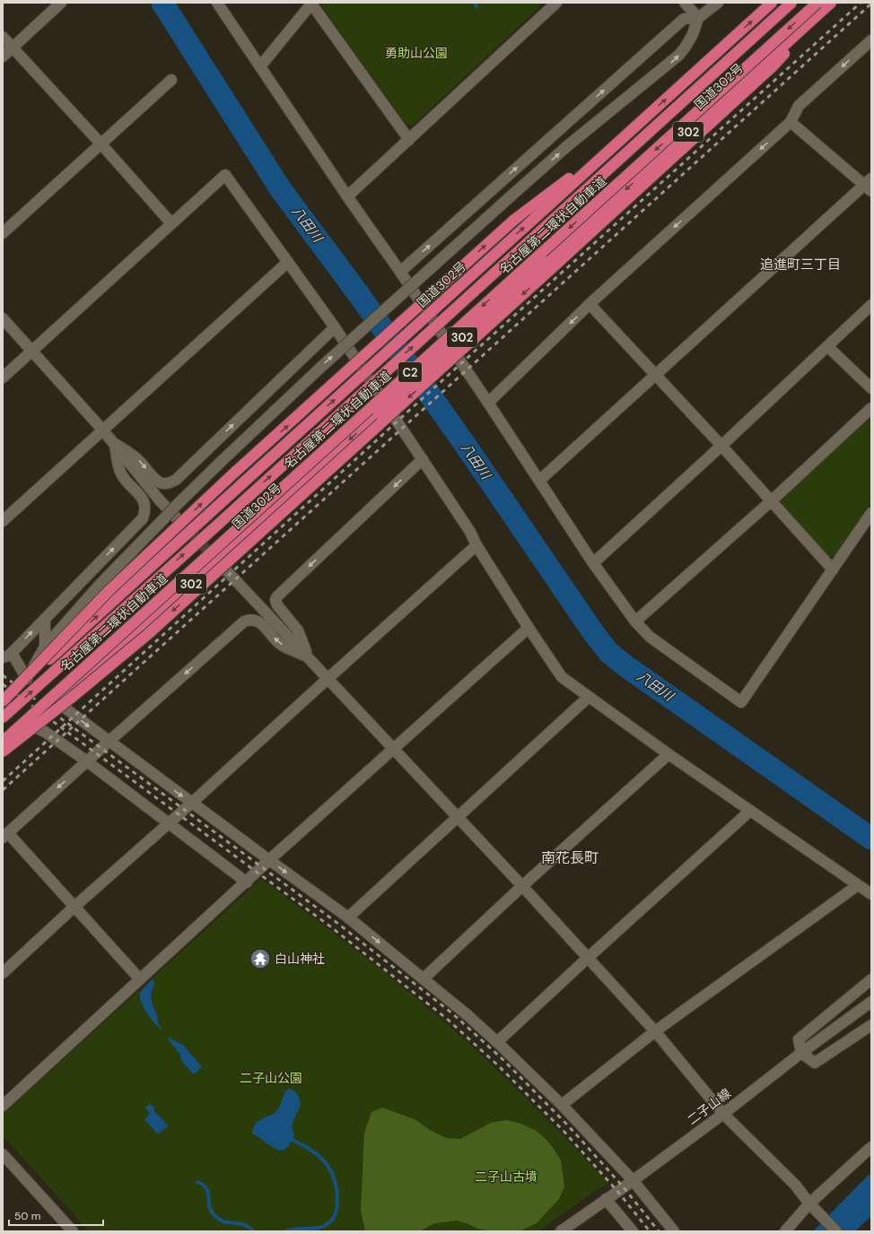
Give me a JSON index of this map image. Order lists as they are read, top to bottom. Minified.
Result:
{"streets":{"highway":["国道302号","302","名古屋第二環状自動車道","C2"],"street":["二子山線"]},"districts":["追進町三丁目","南花長町"],"water":["八田川"],"parks":["勇助山公園","二子山公園","二子山古墳"],"places":{"temple":["白山神社"]},"scale_bar":"50 m"}
